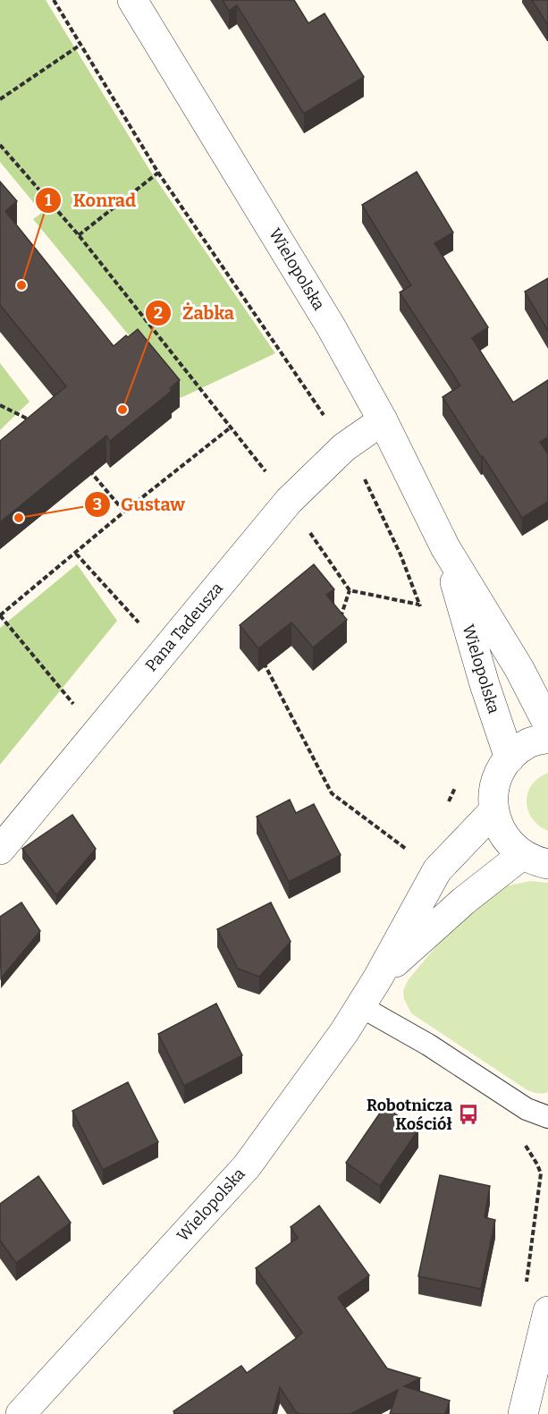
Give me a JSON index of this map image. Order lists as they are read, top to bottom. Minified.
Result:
{"streets":{"street":["Wielopolska","Pana Tadeusza"]},"crossings":[["Wielopolska","Pana Tadeusza"]],"places":{"other":["Konrad","Żabka","Gustaw"],"bus stop":["Robotnicza Kościół"]}}
